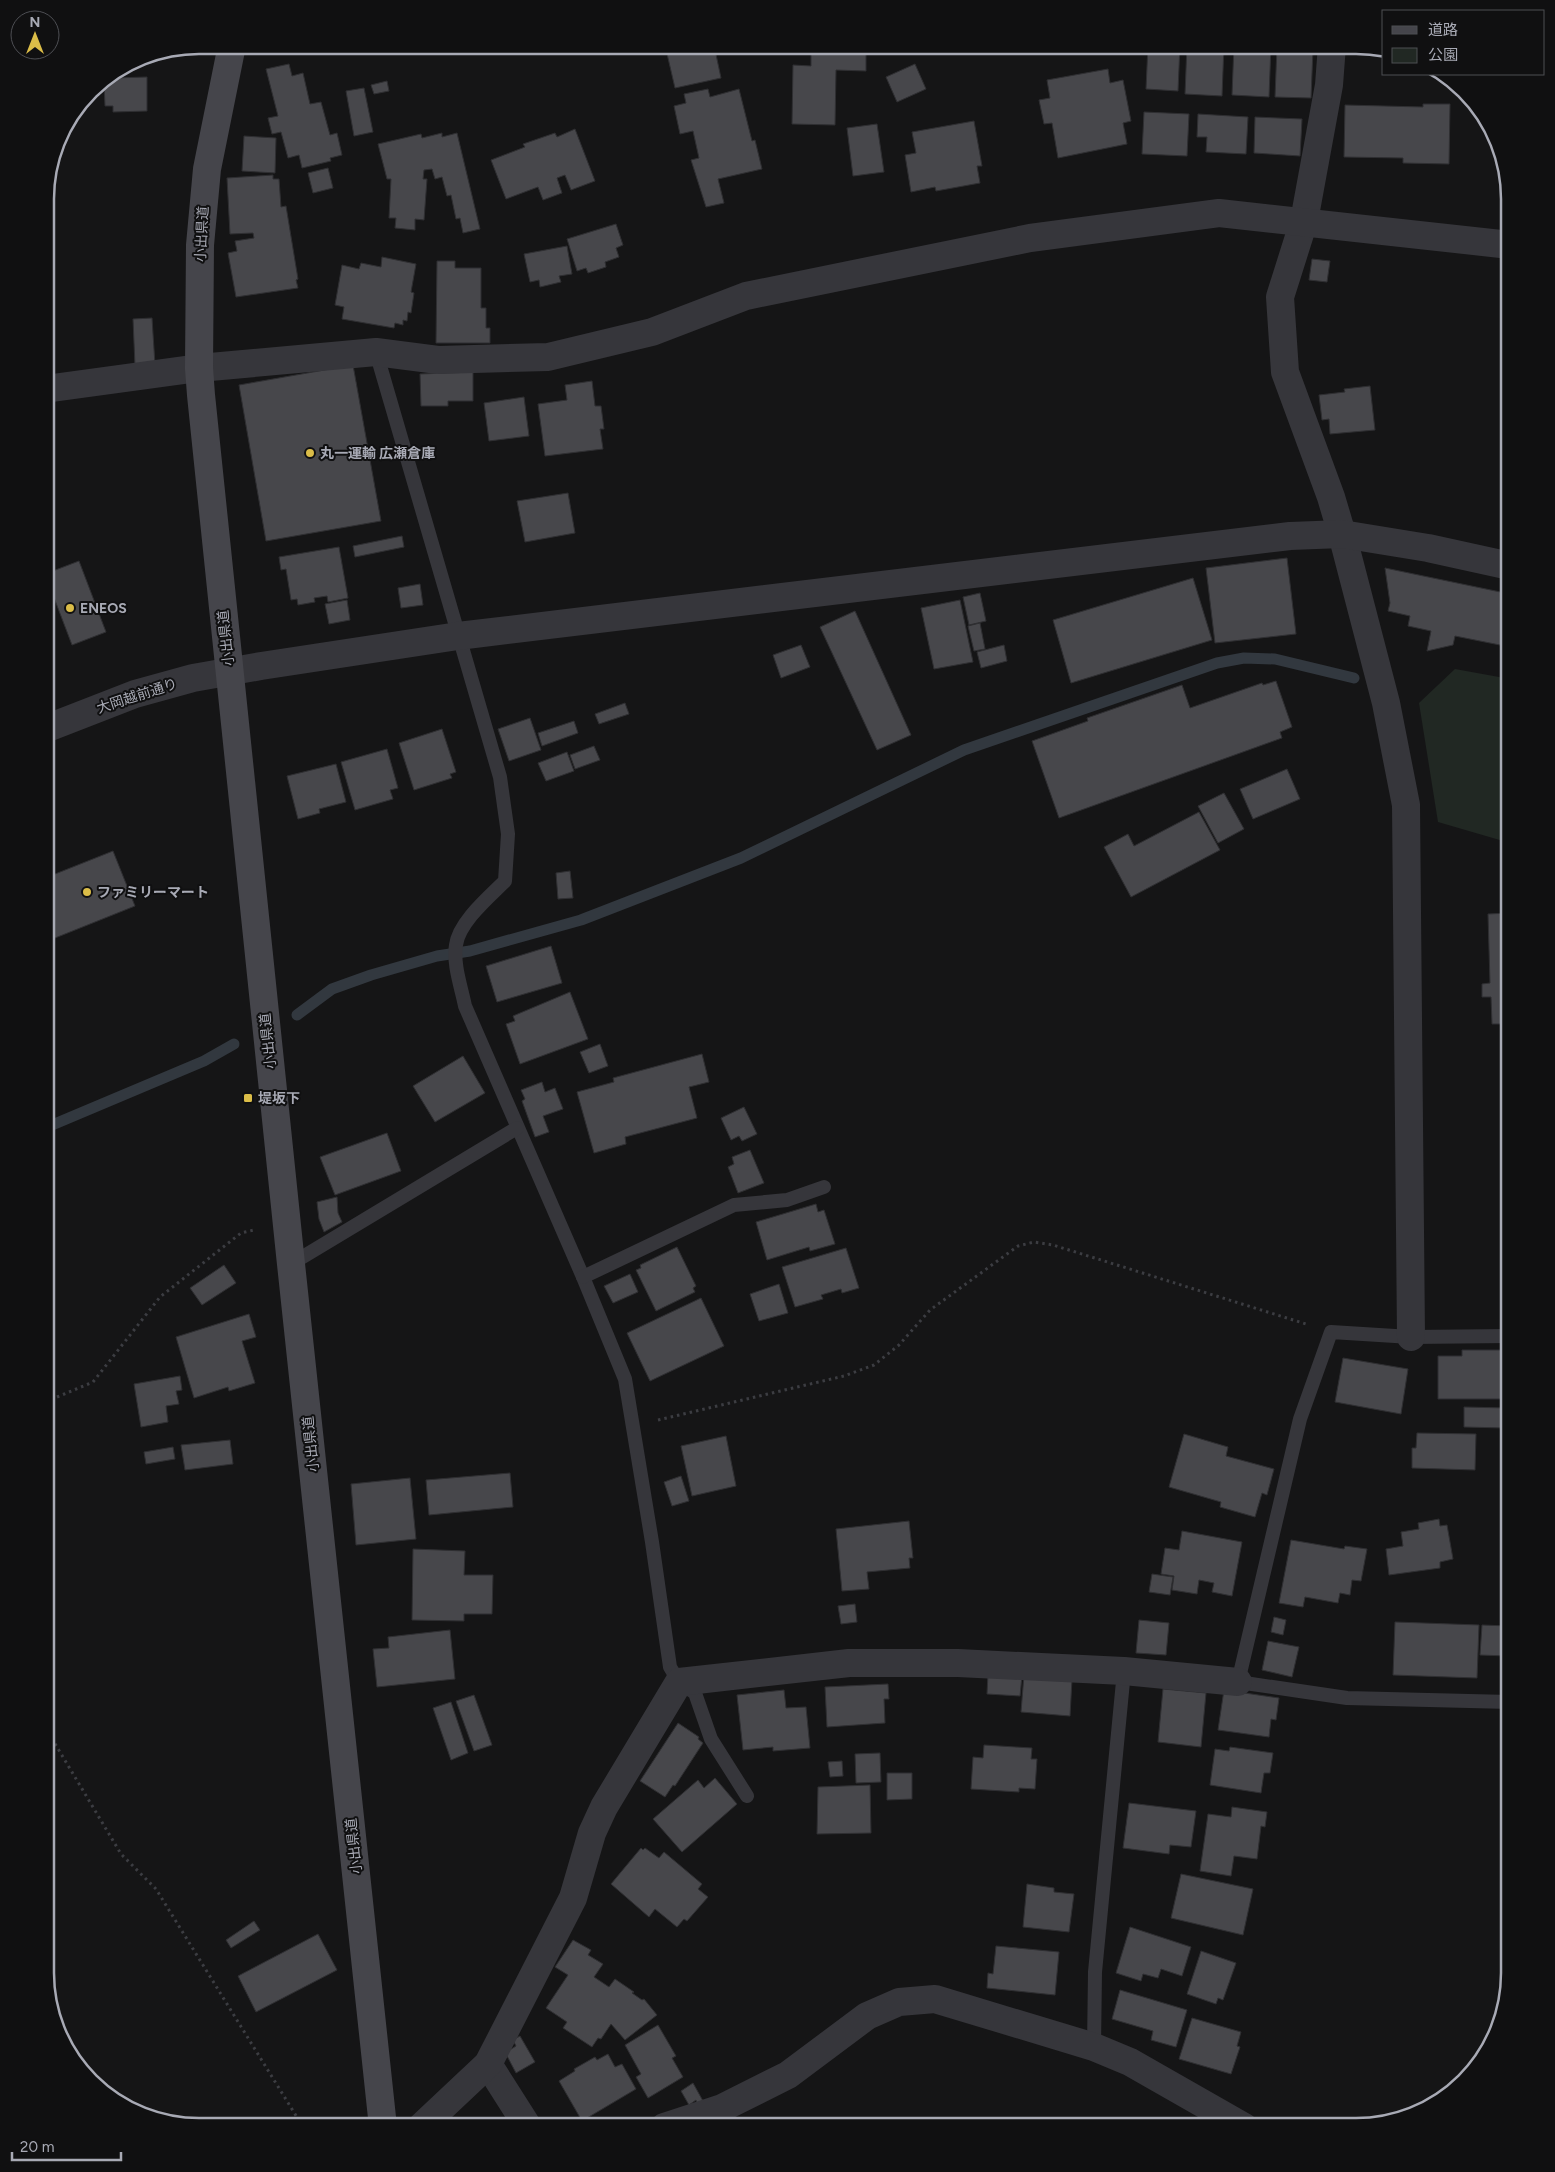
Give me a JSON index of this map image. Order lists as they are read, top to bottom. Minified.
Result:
{"streets":{"main road":["小出県道"],"street":["大岡越前通り"]},"crossings":[["小出県道","大岡越前通り"]],"places":{"other":["丸一運輸 広瀬倉庫","ENEOS","ファミリーマート"],"transit":["堤坂下"]},"legend":["道路","公園"],"scale_bar":"20 m","north":"top"}
